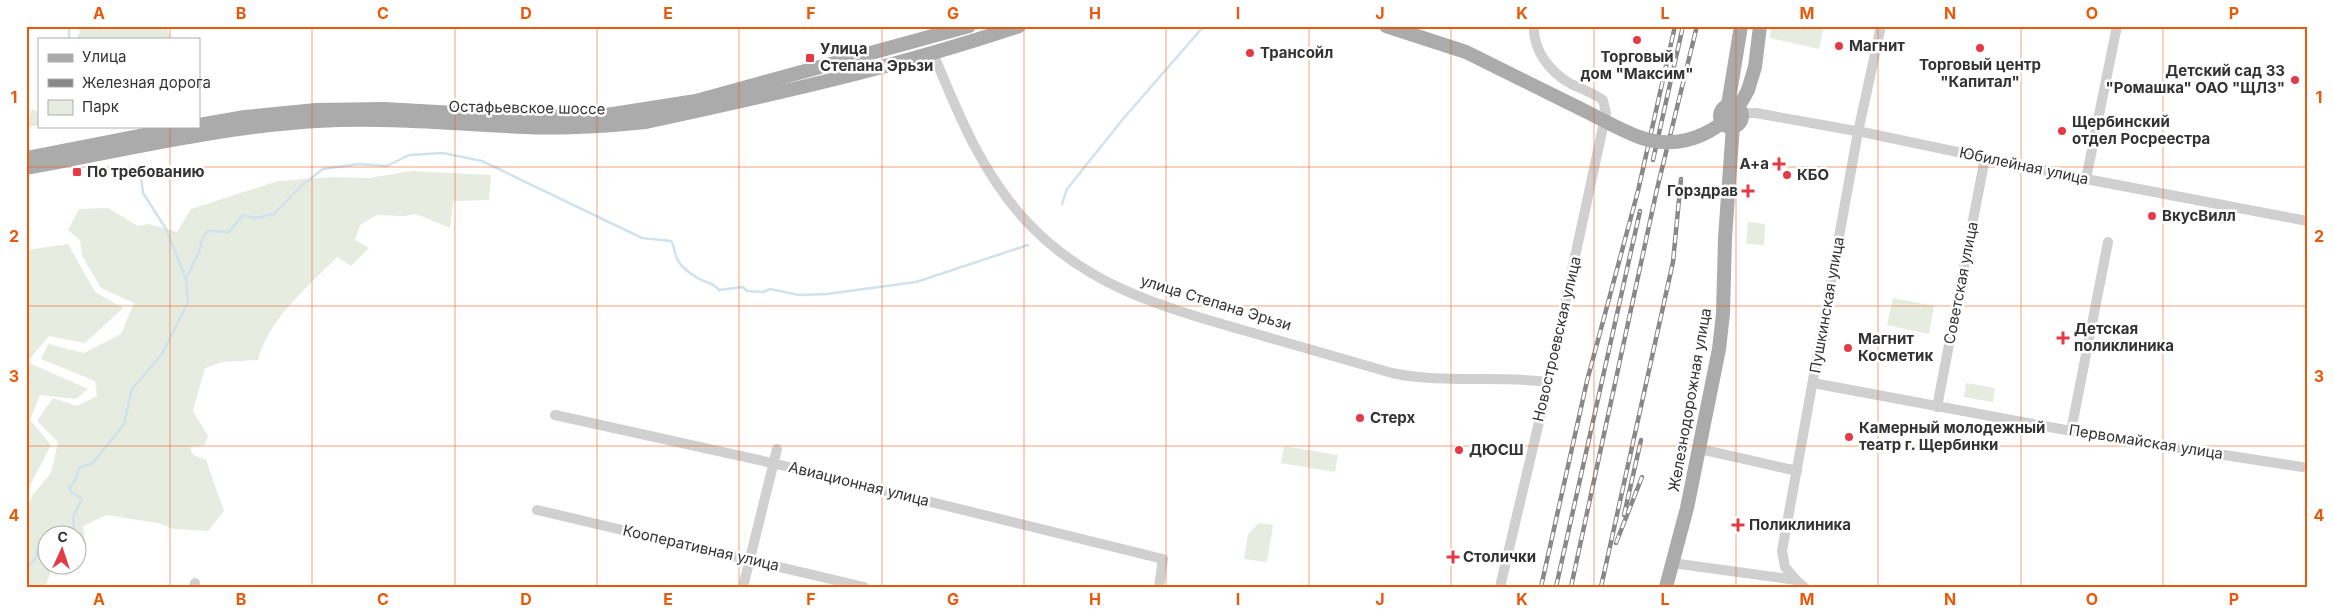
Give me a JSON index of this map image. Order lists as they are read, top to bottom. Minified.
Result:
{"streets":{"main road":["Остафьевское шоссе","улица Степана Эрьзи","Железнодорожная улица"],"street":["Юбилейная улица","Советская улица","Пушкинская улица","Новостроевская улица","Первомайская улица","Авиационная улица","Кооперативная улица"]},"crossings":[["Остафьевское шоссе","улица Степана Эрьзи"],["Юбилейная улица","Советская улица"],["Юбилейная улица","Пушкинская улица"],["Юбилейная улица","Железнодорожная улица"],["Советская улица","Первомайская улица"],["улица Степана Эрьзи","Новостроевская улица"],["Пушкинская улица","Первомайская улица"]],"places":{"other":["Торговый дом \"Максим\"","Магнит","Торговый центр \"Капитал\"","Трансойл","Детский сад 33 \"Ромашка\" ОАО \"ЩЛЗ\"","Щербинский отдел Росреестра","КБО","ВкусВилл","Магнит Косметик","Стерх","Камерный молодежный театр г. Щербинки","ДЮСШ"],"transit":["Улица Степана Эрьзи","По требованию"],"health":["А+а","Горздрав","Детская поликлиника","Поликлиника","Столички"]},"legend":["Улица","Железная дорога","Парк"],"north":"top","grid":{"columns":["A","B","C","D","E","F","G","H","I","J","K","L","M","N","O","P"],"rows":["1","2","3","4"]}}
